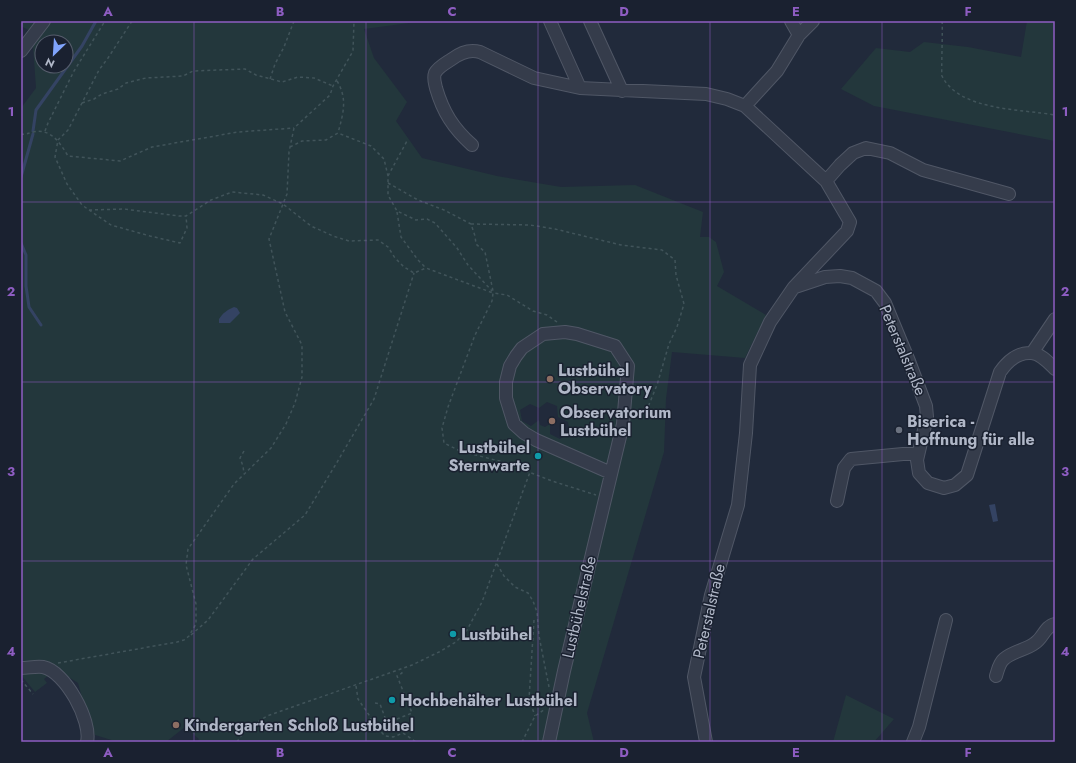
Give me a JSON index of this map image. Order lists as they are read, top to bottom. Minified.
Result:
{"streets":{"street":["Peterstalstraße","Lustbühelstraße"]},"places":["Lustbühel Observatory","Observatorium Lustbühel","Biserica - Hoffnung für alle","Lustbühel Sternwarte","Lustbühel","Hochbehälter Lustbühel","Kindergarten Schloß Lustbühel"],"north":"bottom left","grid":{"columns":["A","B","C","D","E","F"],"rows":["1","2","3","4"]}}
